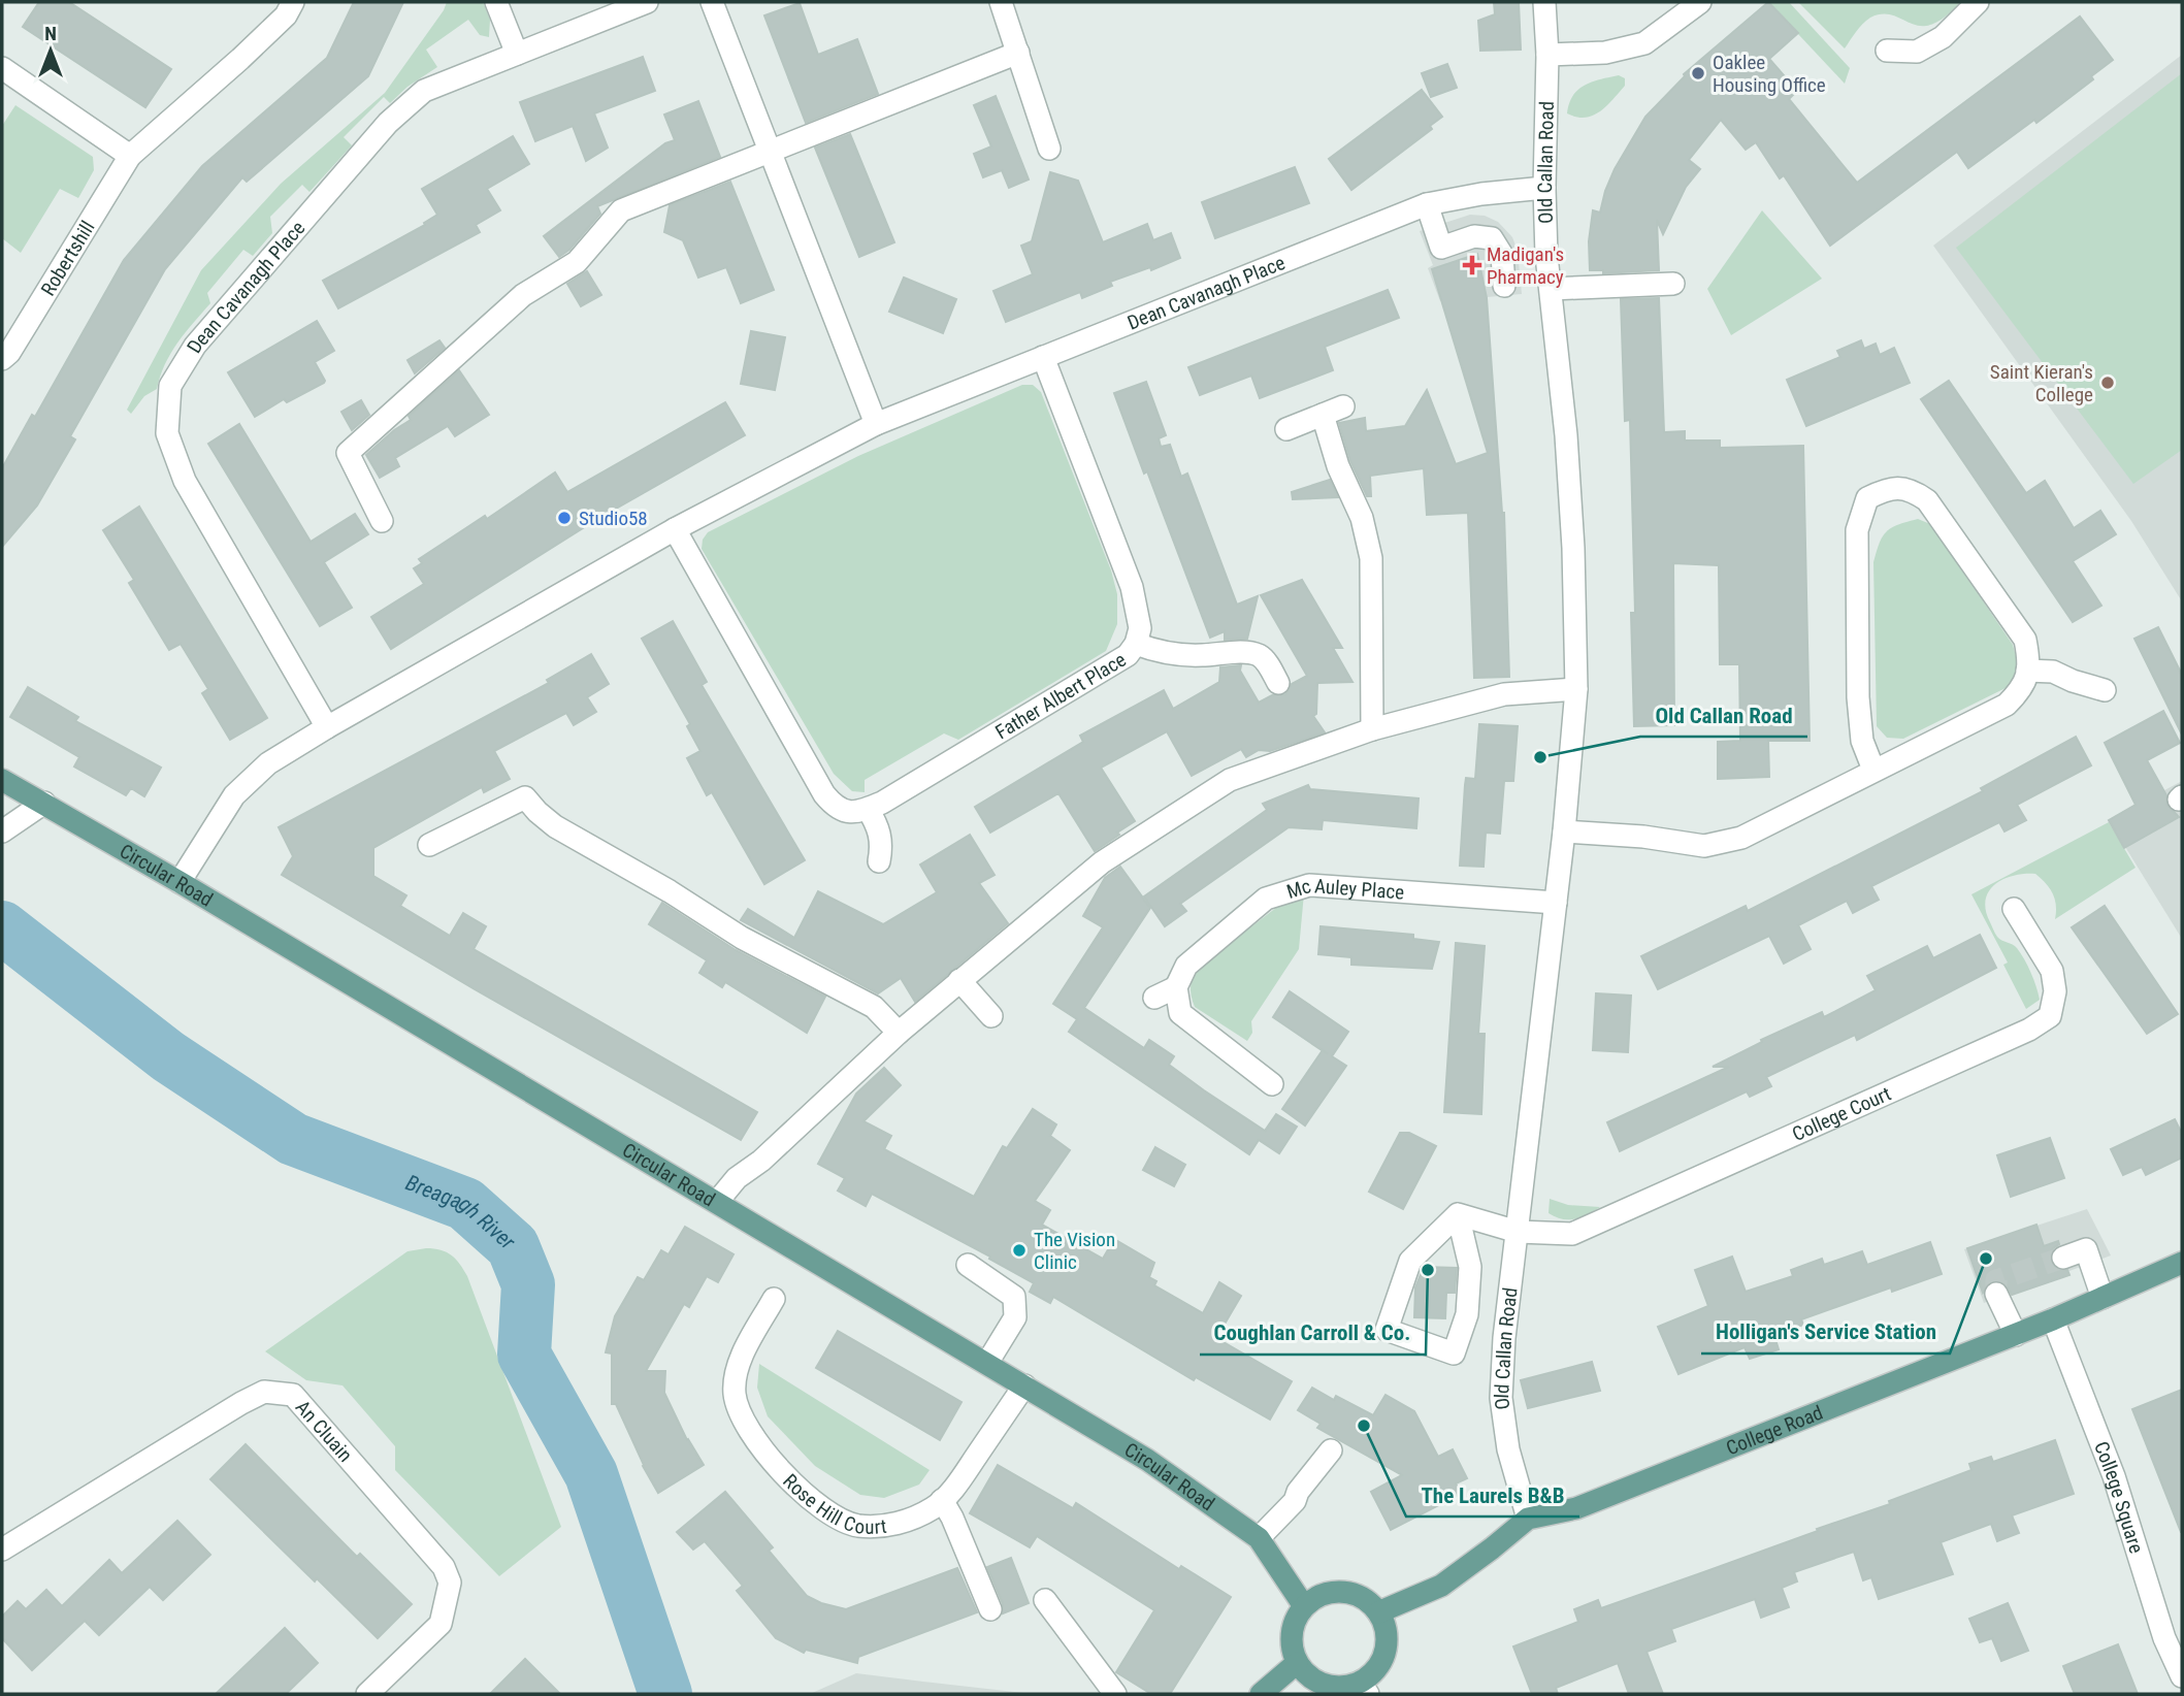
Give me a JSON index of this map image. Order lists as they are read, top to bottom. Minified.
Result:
{"streets":{"main road":["Circular Road","College Road"],"street":["Old Callan Road","Robertshill","Dean Cavanagh Place","Father Albert Place","Mc Auley Place","College Court","An Cluain","Rose Hill Court","College Square"]},"crossings":[["Old Callan Road","Dean Cavanagh Place"],["Old Callan Road","Mc Auley Place"],["Old Callan Road","College Court"],["Old Callan Road","College Road"],["Dean Cavanagh Place","Father Albert Place"],["Dean Cavanagh Place","Circular Road"],["Circular Road","College Road"],["Circular Road","Rose Hill Court"],["College Road","College Square"]],"water":["Breagagh River"],"places":{"other":["Oaklee Housing Office","Saint Kieran's College","Studio58","Old Callan Road","The Vision Clinic","Holligan's Service Station","Coughlan Carroll & Co.","The Laurels B&B"],"health":["Madigan's Pharmacy"]},"north":"top"}
